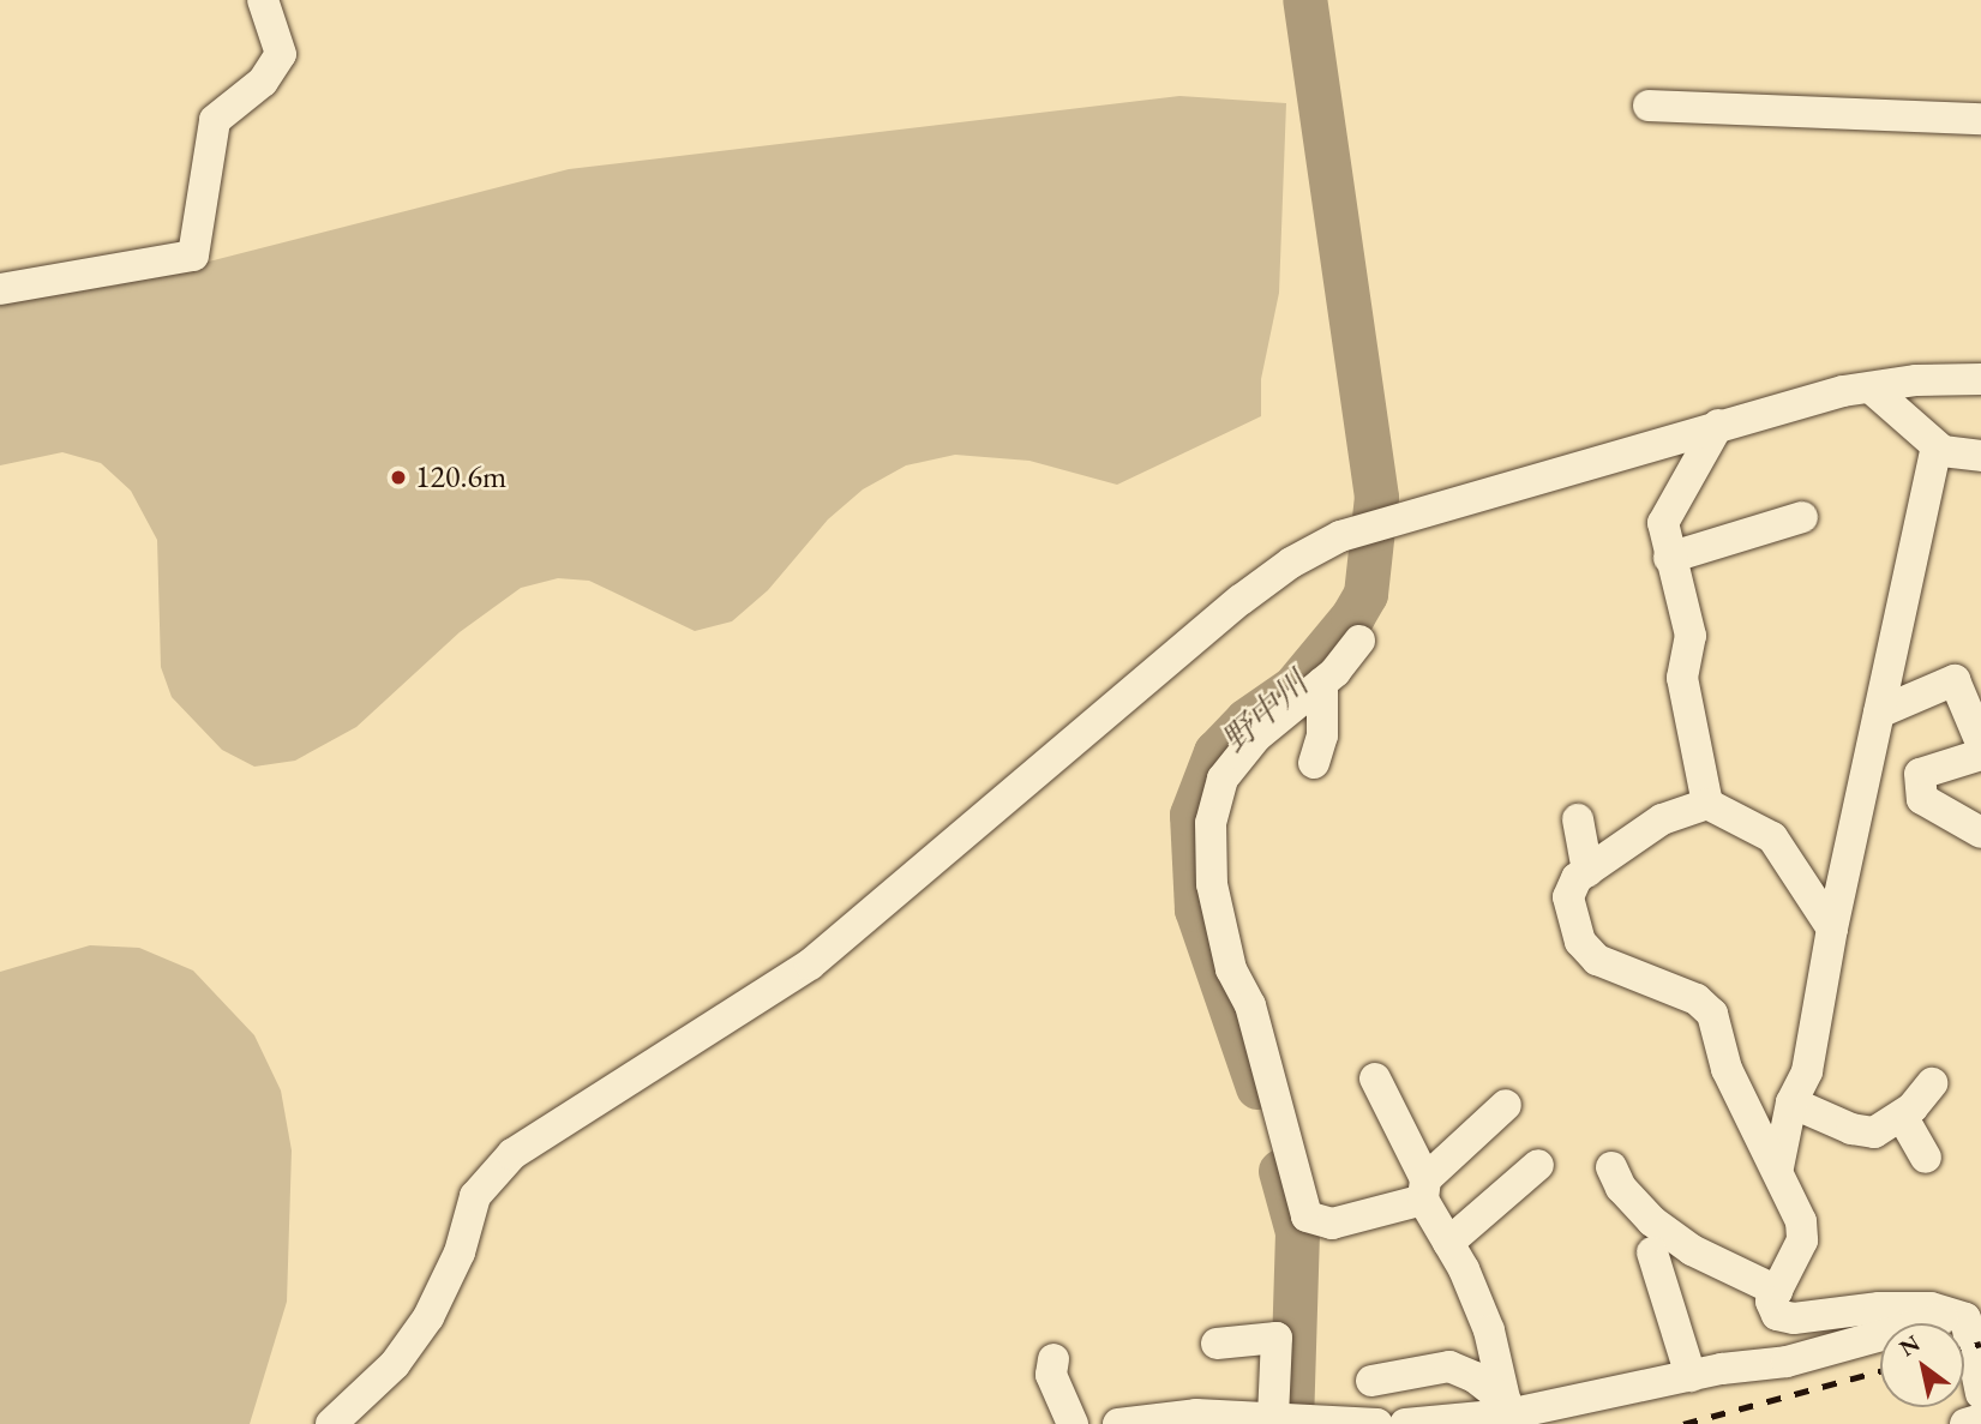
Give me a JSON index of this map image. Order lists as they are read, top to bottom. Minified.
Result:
{"water":["野中川"],"places":["120.6m"],"north":"top left"}
